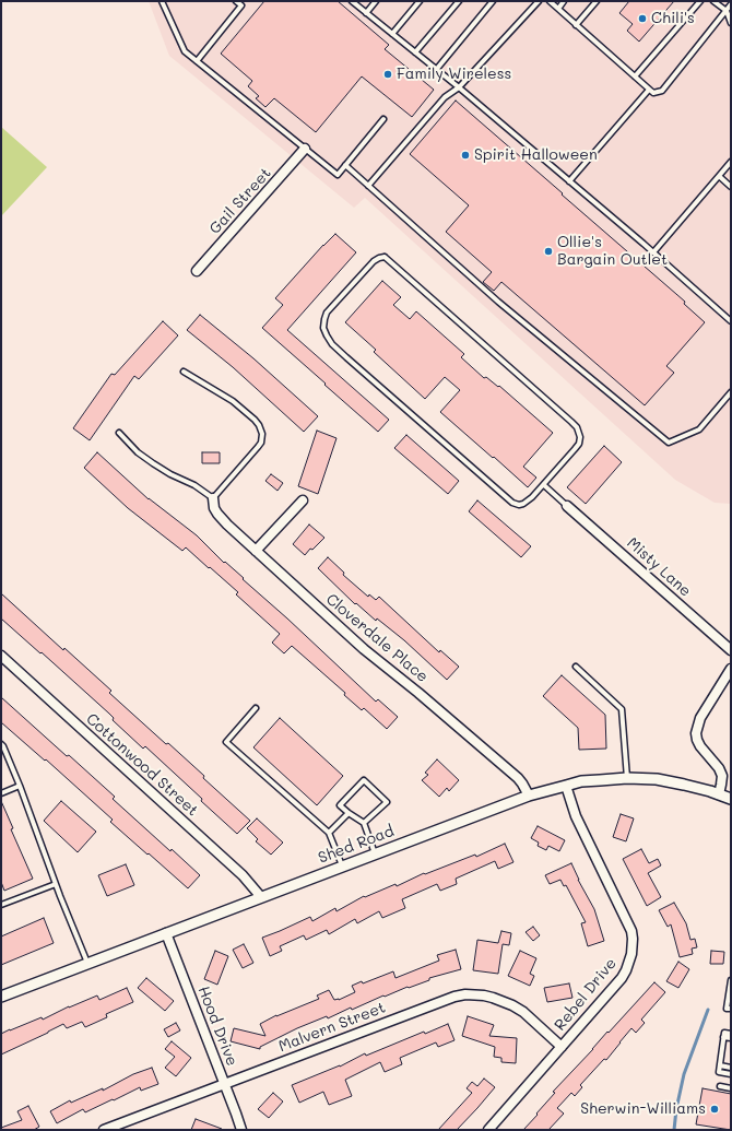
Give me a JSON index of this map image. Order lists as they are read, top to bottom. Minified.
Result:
{"streets":{"street":["Gail Street","Misty Lane","Cloverdale Place","Cottonwood Street","Shed Road","Rebel Drive","Hood Drive","Malvern Street"]},"crossings":[["Cloverdale Place","Shed Road"],["Cottonwood Street","Shed Road"],["Shed Road","Rebel Drive"],["Shed Road","Hood Drive"],["Rebel Drive","Malvern Street"],["Hood Drive","Malvern Street"]],"places":["Chili's","Family Wireless","Spirit Halloween","Ollie's Bargain Outlet","Sherwin-Williams"]}
